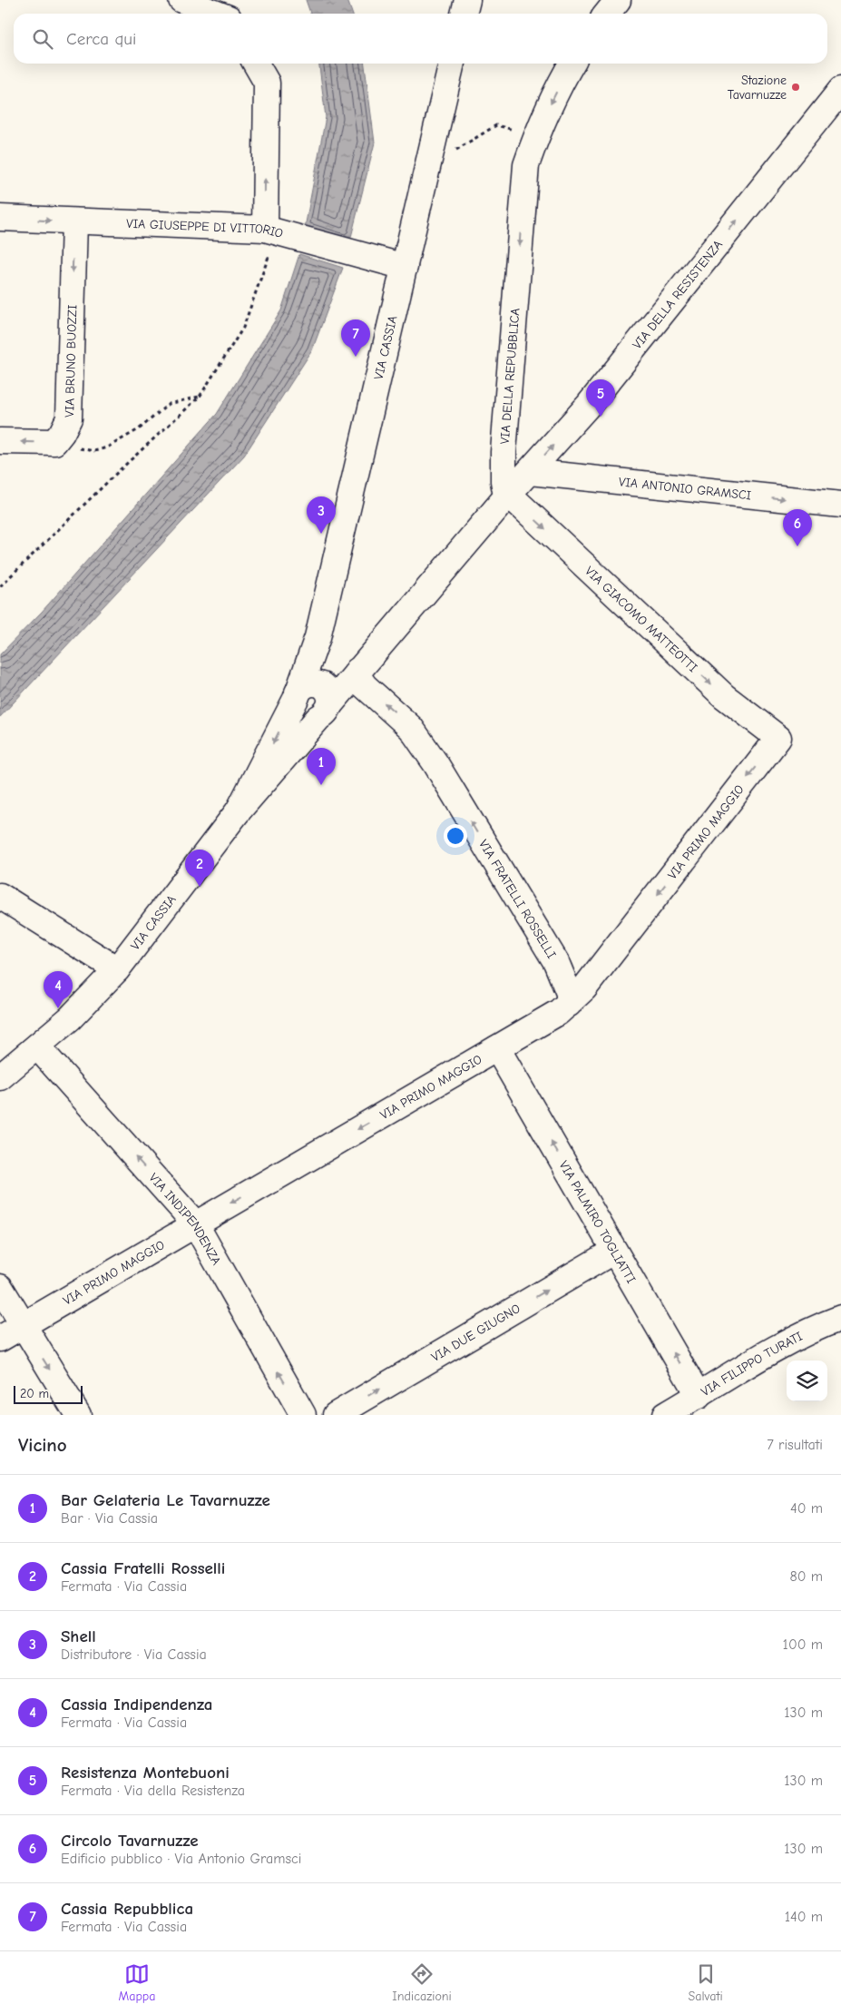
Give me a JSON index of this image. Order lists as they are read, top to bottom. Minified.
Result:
{"streets":{"street":["VIA GIUSEPPE DI VITTORIO","VIA DELLA RESISTENZA","VIA CASSIA","VIA BRUNO BUOZZI","VIA DELLA REPUBBLICA","VIA ANTONIO GRAMSCI","VIA GIACOMO MATTEOTTI","VIA PRIMO MAGGIO","VIA FRATELLI ROSSELLI","VIA INDIPENDENZA","VIA PALMIRO TOGLIATTI","VIA DUE GIUGNO","VIA FILIPPO TURATI"]},"crossings":[["VIA GIUSEPPE DI VITTORIO","VIA CASSIA"],["VIA GIUSEPPE DI VITTORIO","VIA BRUNO BUOZZI"],["VIA DELLA RESISTENZA","VIA DELLA REPUBBLICA"],["VIA DELLA RESISTENZA","VIA ANTONIO GRAMSCI"],["VIA DELLA RESISTENZA","VIA GIACOMO MATTEOTTI"],["VIA CASSIA","VIA INDIPENDENZA"],["VIA DELLA REPUBBLICA","VIA GIACOMO MATTEOTTI"],["VIA GIACOMO MATTEOTTI","VIA PRIMO MAGGIO"],["VIA PRIMO MAGGIO","VIA FRATELLI ROSSELLI"],["VIA PRIMO MAGGIO","VIA INDIPENDENZA"],["VIA PRIMO MAGGIO","VIA PALMIRO TOGLIATTI"],["VIA PALMIRO TOGLIATTI","VIA DUE GIUGNO"],["VIA PALMIRO TOGLIATTI","VIA FILIPPO TURATI"]],"one_way":["VIA DELLA RESISTENZA","VIA BRUNO BUOZZI","VIA DELLA REPUBBLICA","VIA ANTONIO GRAMSCI","VIA GIACOMO MATTEOTTI","VIA PRIMO MAGGIO","VIA FRATELLI ROSSELLI","VIA PALMIRO TOGLIATTI","VIA DUE GIUGNO"],"places":["Stazione Tavarnuzze"],"scale_bar":"20 m","page":{"search":"Cerca qui","pins":["7","5","3","6","1","2","4"],"scale":"20 m","heading":["Vicino","7 risultati"],"list":[{"mark":"1","name":"Bar Gelateria Le Tavarnuzze","note":"Bar · Via Cassia","value":"40 m"},{"mark":"2","name":"Cassia Fratelli Rosselli","note":"Fermata · Via Cassia","value":"80 m"},{"mark":"3","name":"Shell","note":"Distributore · Via Cassia","value":"100 m"},{"mark":"4","name":"Cassia Indipendenza","note":"Fermata · Via Cassia","value":"130 m"},{"mark":"5","name":"Resistenza Montebuoni","note":"Fermata · Via della Resistenza","value":"130 m"},{"mark":"6","name":"Circolo Tavarnuzze","note":"Edificio pubblico · Via Antonio Gramsci","value":"130 m"},{"mark":"7","name":"Cassia Repubblica","note":"Fermata · Via Cassia","value":"140 m"}],"nav":["Mappa","Indicazioni","Salvati"]}}
